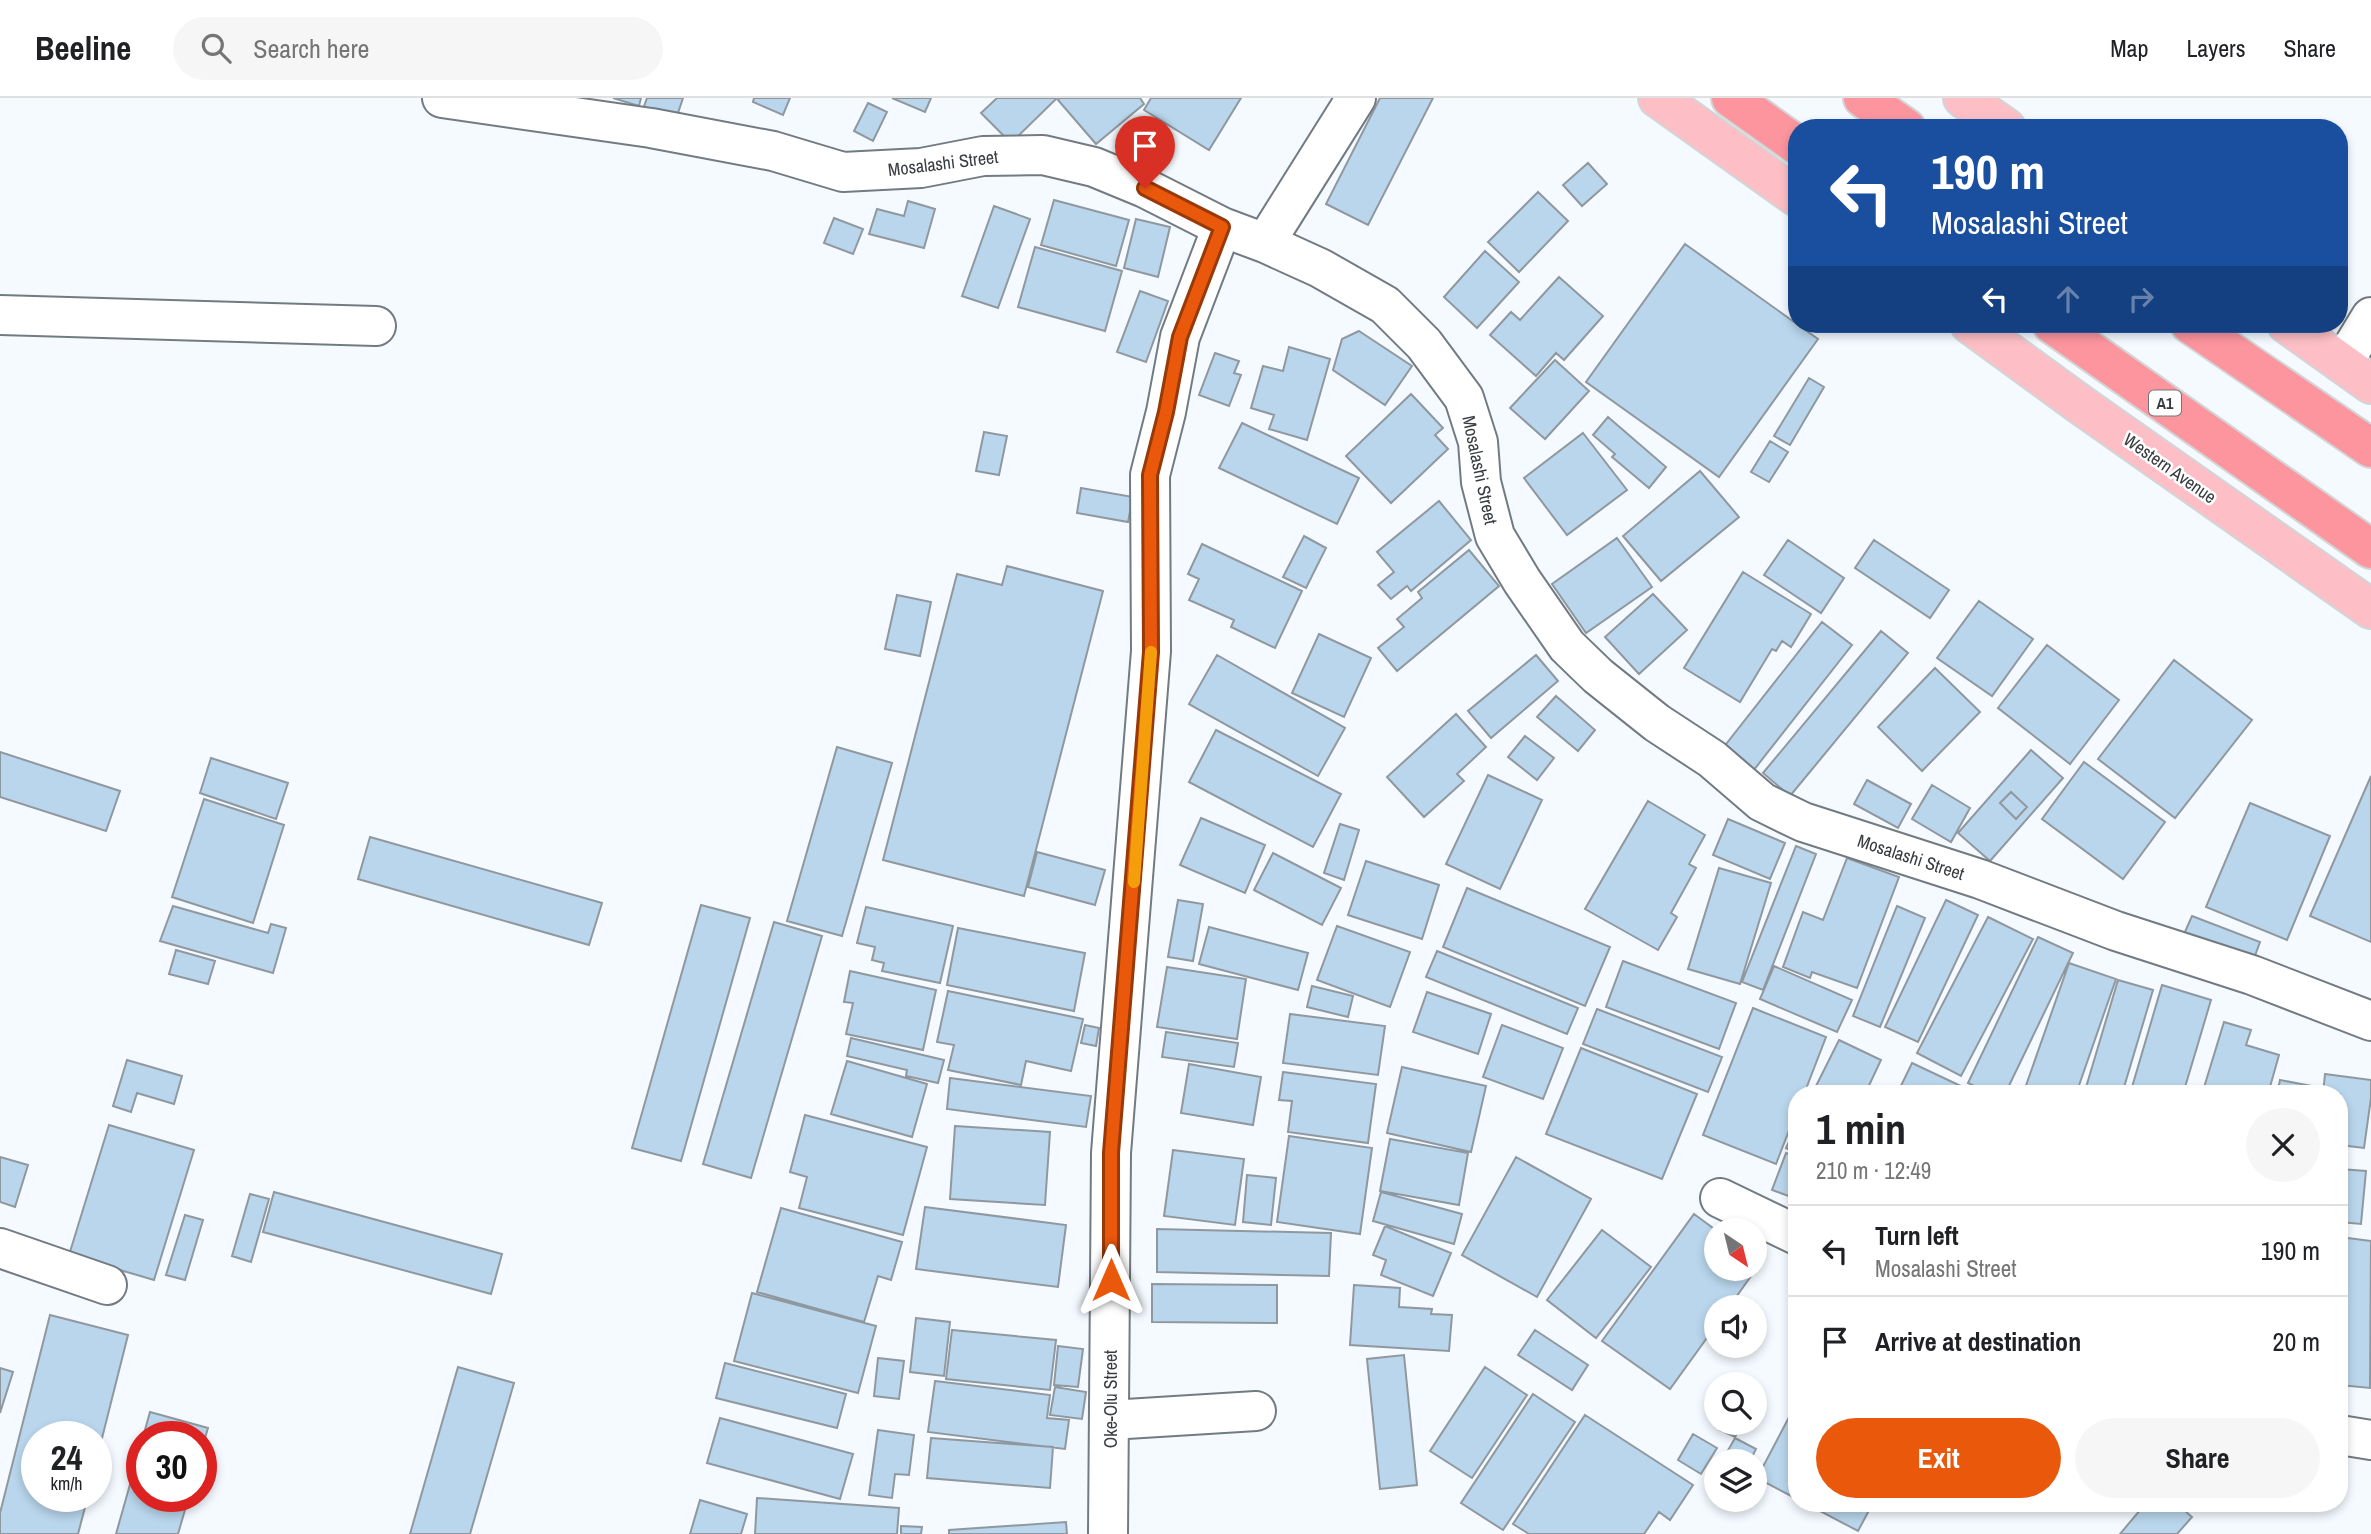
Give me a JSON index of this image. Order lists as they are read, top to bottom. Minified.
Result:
{"streets":{"highway":["A1"],"main road":["Western Avenue"],"street":["Mosalashi Street","Oke-Olu Street"]},"crossings":[["Mosalashi Street","Oke-Olu Street"]],"north":"bottom right","page":{"header":"Beeline","search":"Search here","nav":["Map","Layers","Share"],"turn":["190 m","Mosalashi Street"],"heading":["1 min","210 m · 12:49"],"list":[{"name":"Turn left","note":"Mosalashi Street","value":"190 m"},{"name":"Arrive at destination","value":"20 m"}],"buttons":["Exit","Share"],"speed":"24 km/h","limit":"30"}}
